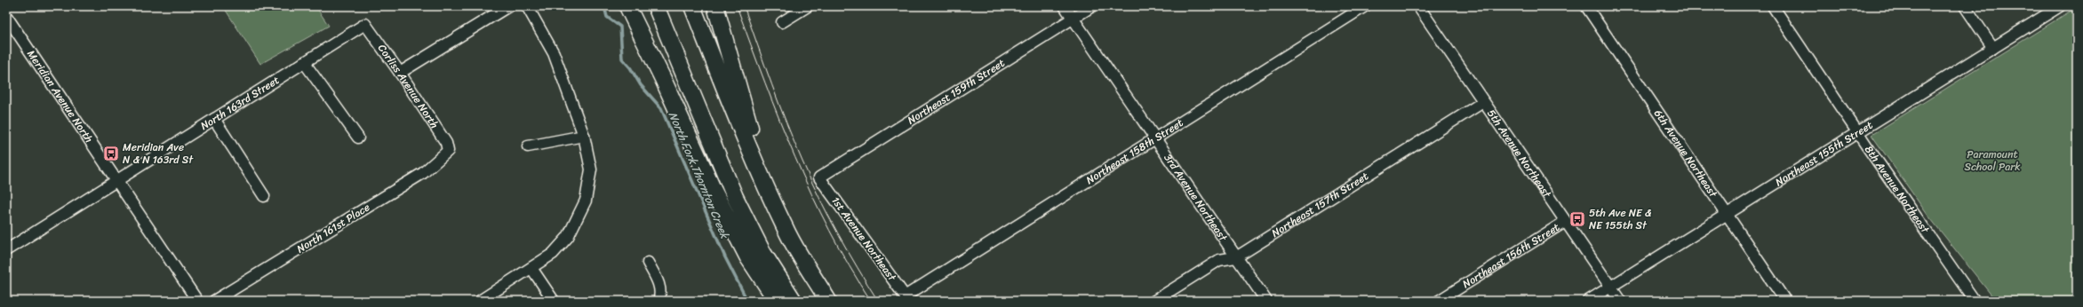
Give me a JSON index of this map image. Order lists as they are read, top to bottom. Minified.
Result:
{"streets":{"street":["Corliss Avenue North","Northeast 159th Street","Meridian Avenue North","North 163rd Street","Northeast 158th Street","5th Avenue Northeast","6th Avenue Northeast","Northeast 155th Street","8th Avenue Northeast","3rd Avenue Northeast","Northeast 157th Street","North 161st Place","1st Avenue Northeast","Northeast 156th Street"]},"crossings":[["Corliss Avenue North","North 163rd Street"],["Corliss Avenue North","North 161st Place"],["Northeast 159th Street","3rd Avenue Northeast"],["Northeast 159th Street","1st Avenue Northeast"],["Meridian Avenue North","North 163rd Street"],["Northeast 158th Street","3rd Avenue Northeast"],["Northeast 158th Street","1st Avenue Northeast"],["5th Avenue Northeast","Northeast 155th Street"],["5th Avenue Northeast","Northeast 157th Street"],["5th Avenue Northeast","Northeast 156th Street"],["6th Avenue Northeast","Northeast 155th Street"],["Northeast 155th Street","8th Avenue Northeast"],["3rd Avenue Northeast","Northeast 157th Street"]],"water":["North Fork Thornton Creek"],"parks":["Paramount School Park"],"places":{"bus stop":["Meridian Ave N & N 163rd St","5th Ave NE & NE 155th St"]}}
